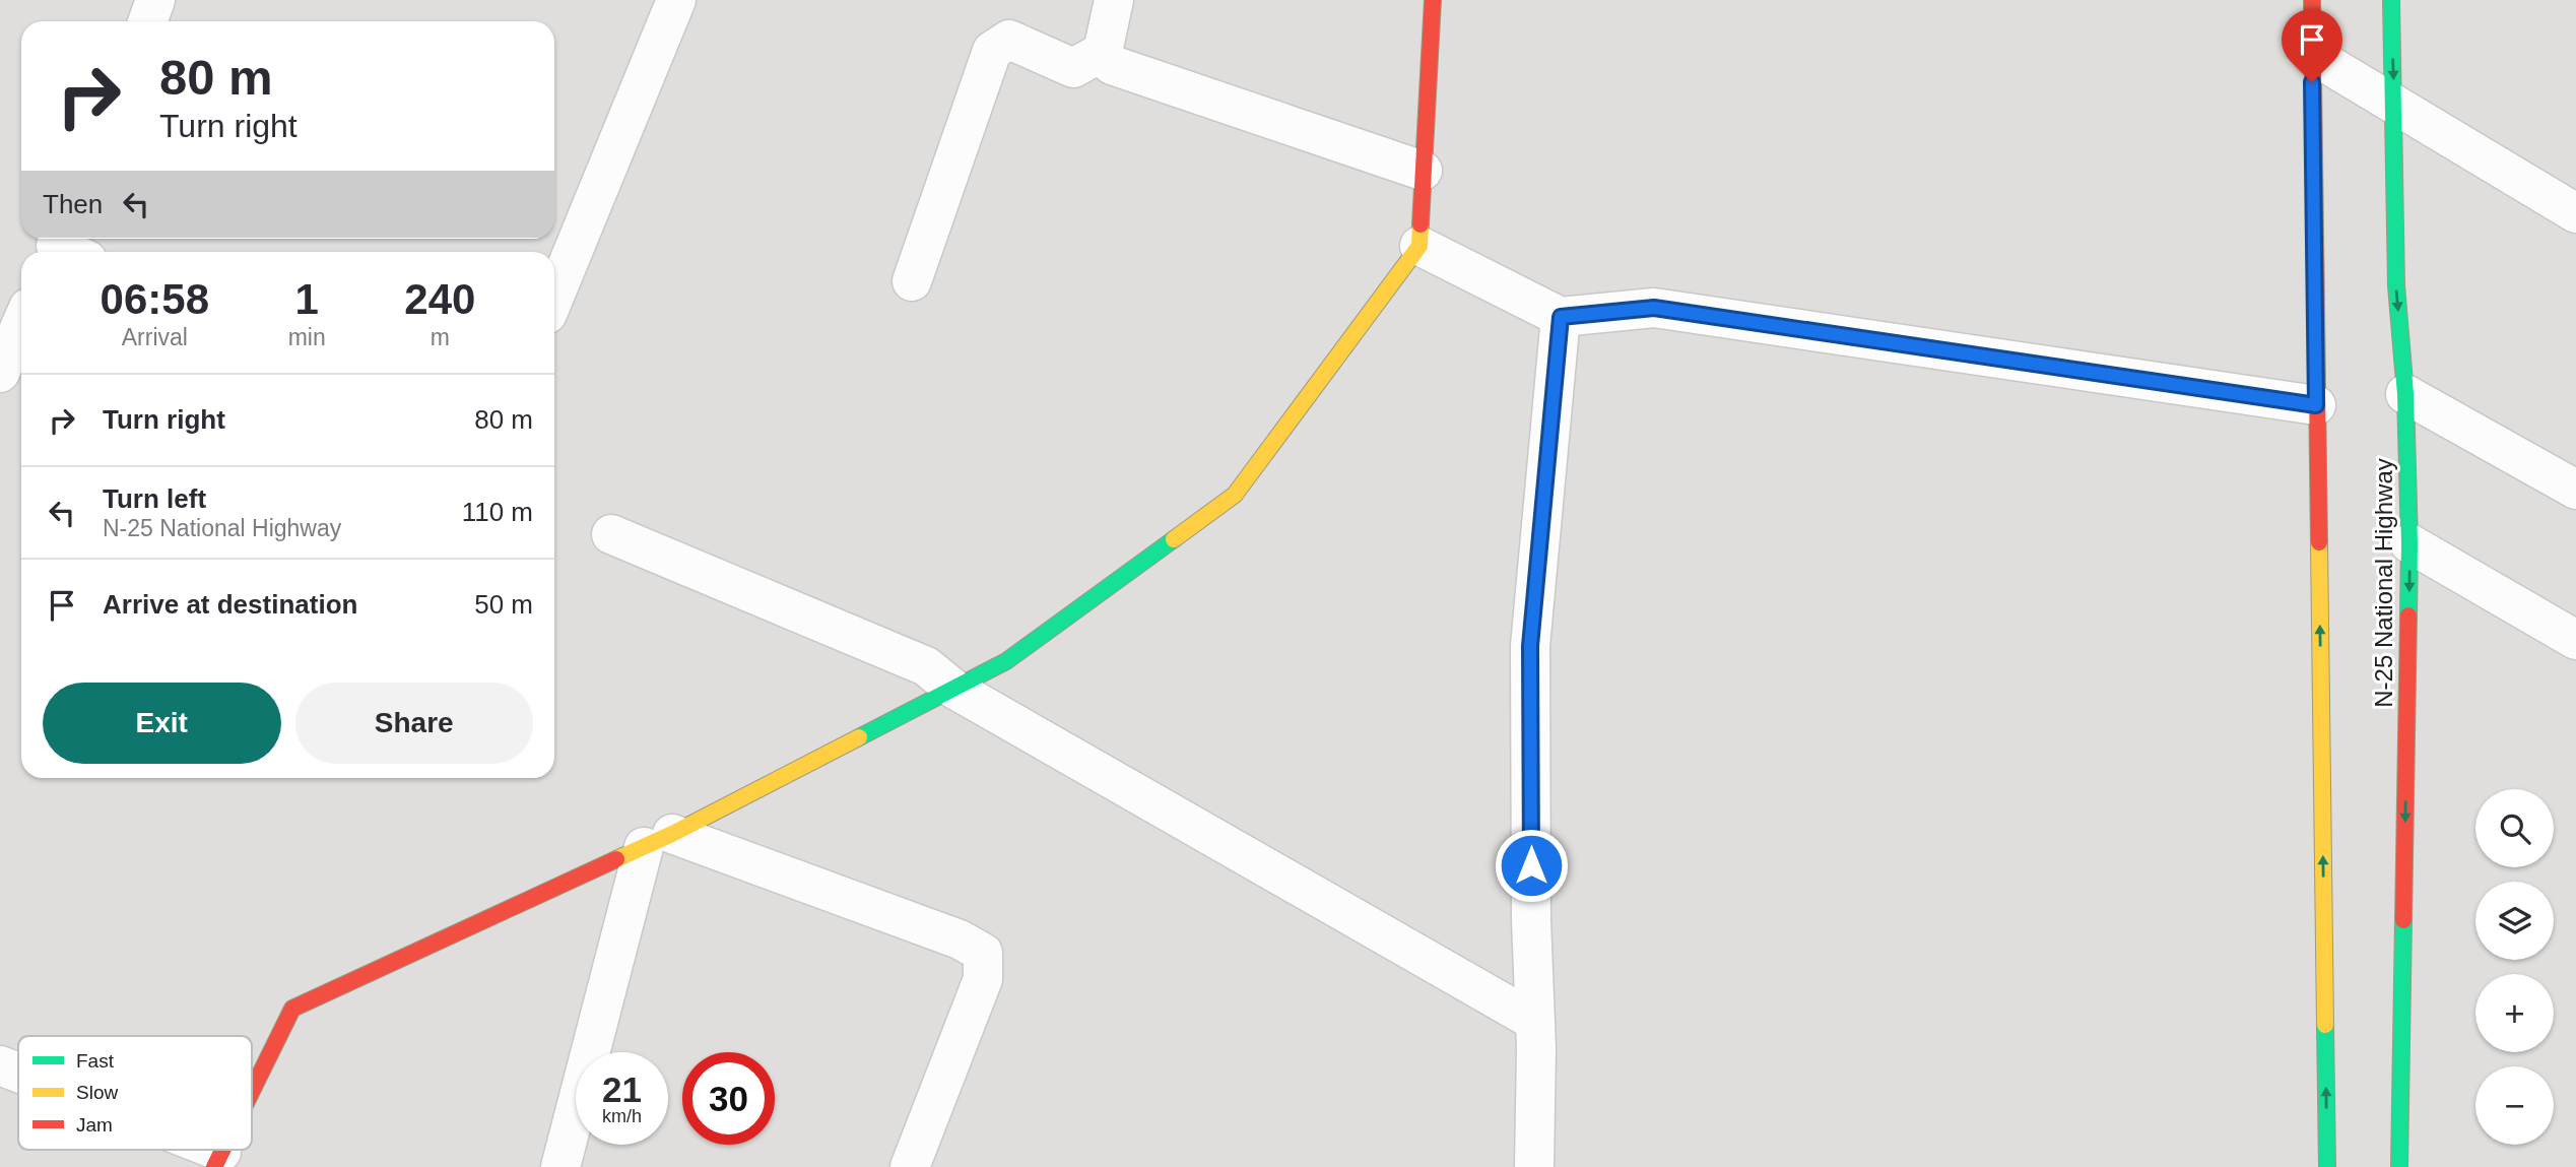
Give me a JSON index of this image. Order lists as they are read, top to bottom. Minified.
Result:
{"streets":{"main road":["N-25 National Highway"]},"legend":["Fast","Slow","Jam"],"page":{"turn":["80 m","Turn right"],"then":"Then","eta":["06:58","Arrival","1","min","240","m"],"list":[{"name":"Turn right","value":"80 m"},{"name":"Turn left","note":"N-25 National Highway","value":"110 m"},{"name":"Arrive at destination","value":"50 m"}],"buttons":["Exit","Share"],"map_buttons":["+","−"],"speed":"21 km/h","limit":"30"}}
